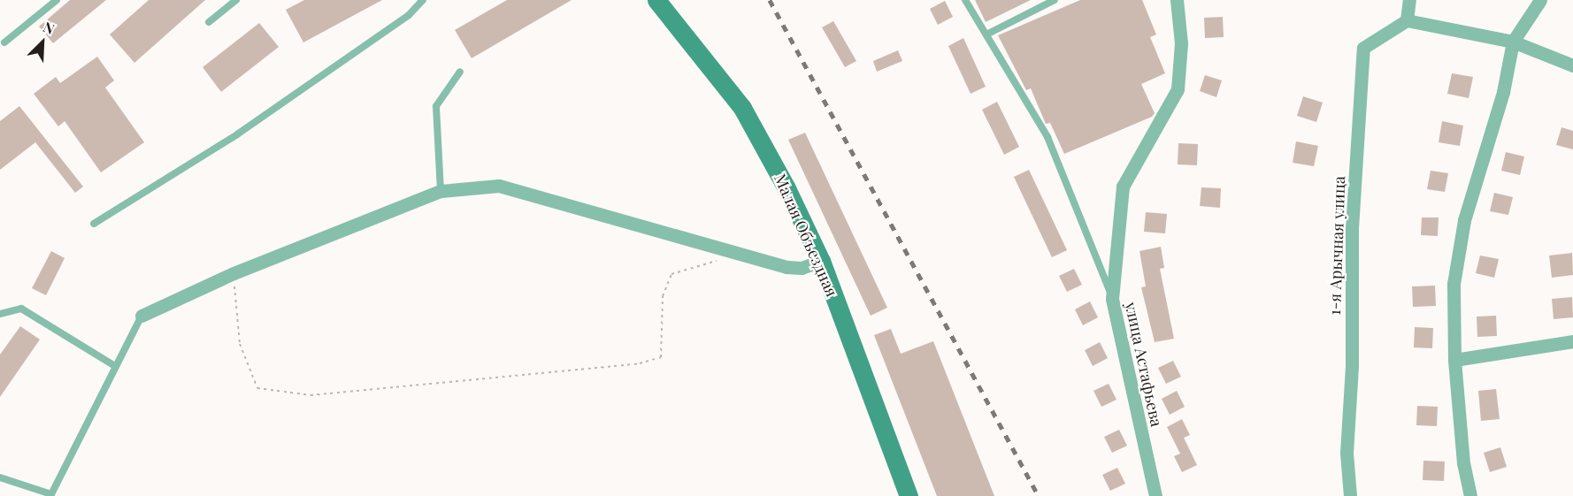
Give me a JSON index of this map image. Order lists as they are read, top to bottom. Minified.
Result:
{"streets":{"main road":["Малая Объездная"],"street":["1-я Арычная улица","улица Астафьева"]},"north":"top right"}
